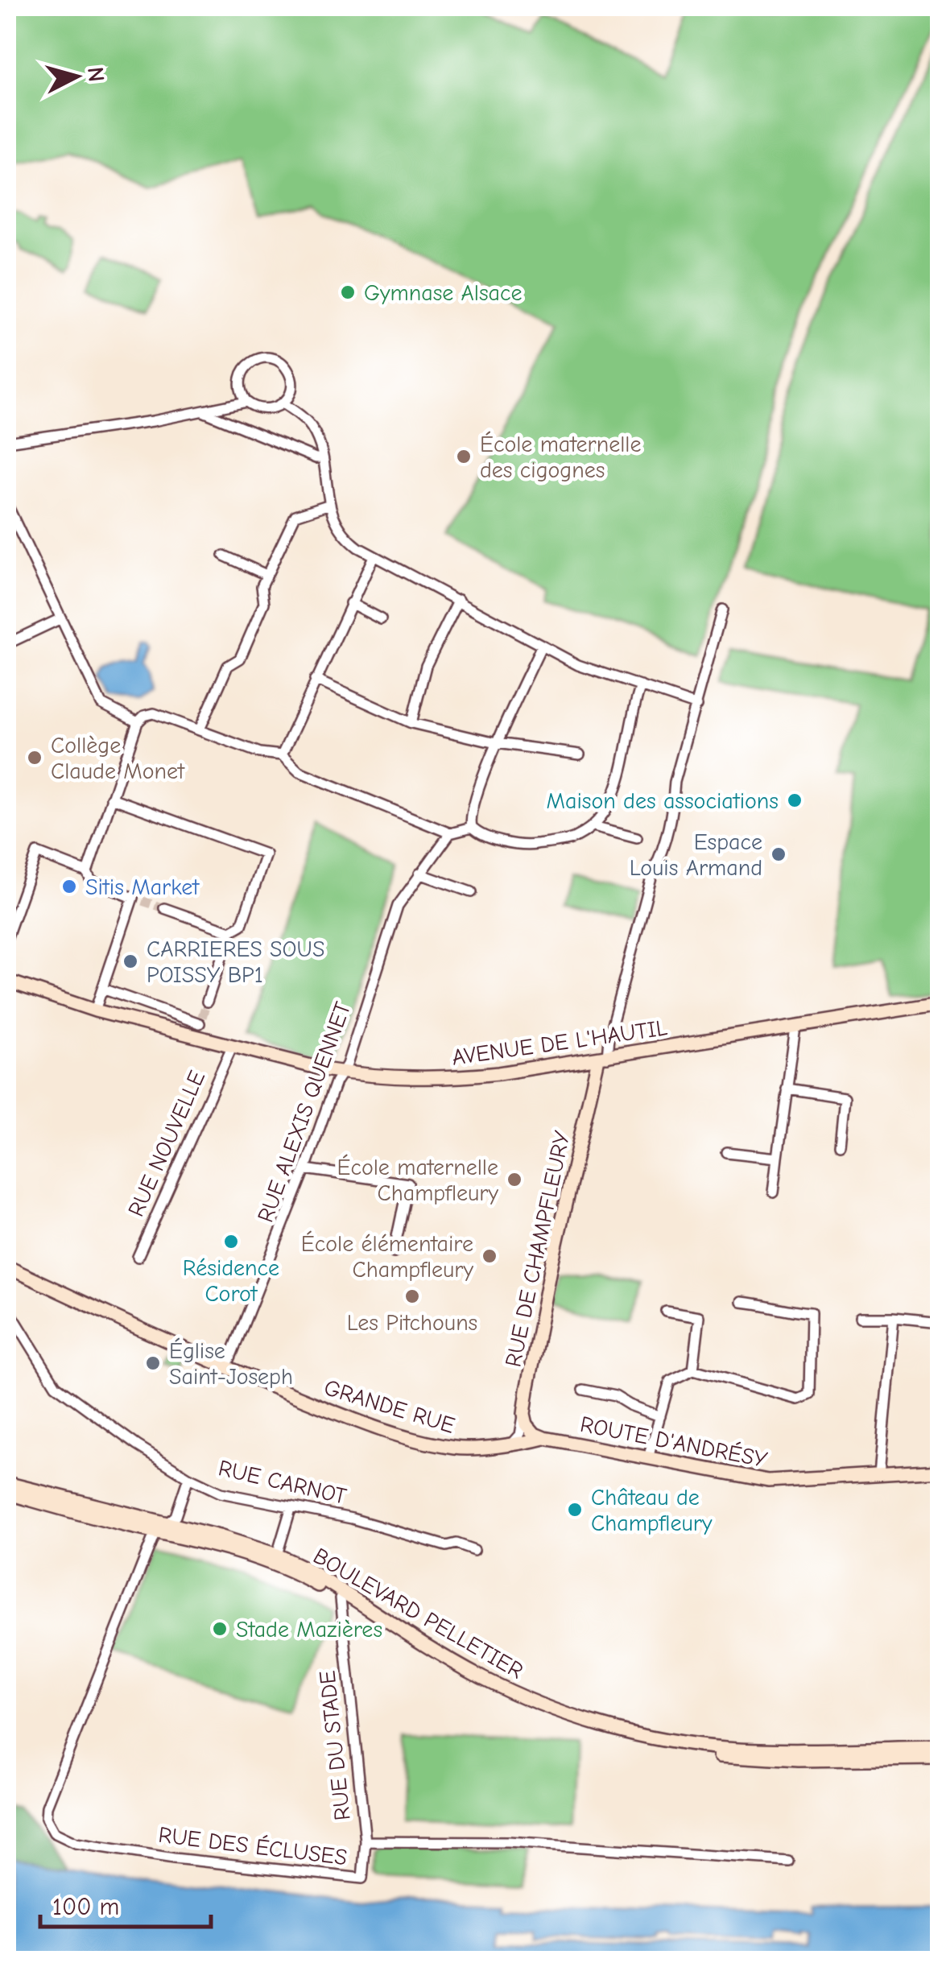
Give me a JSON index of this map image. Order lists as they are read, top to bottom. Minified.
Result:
{"streets":{"street":["AVENUE DE L'HAUTIL","RUE ALEXIS QUENNET","RUE NOUVELLE","RUE DE CHAMPFLEURY","GRANDE RUE","ROUTE D'ANDRÉSY","RUE CARNOT","BOULEVARD PELLETIER","RUE DU STADE","RUE DES ÉCLUSES"]},"crossings":[["AVENUE DE L'HAUTIL","RUE ALEXIS QUENNET"],["AVENUE DE L'HAUTIL","RUE NOUVELLE"],["AVENUE DE L'HAUTIL","RUE DE CHAMPFLEURY"],["RUE ALEXIS QUENNET","GRANDE RUE"],["GRANDE RUE","ROUTE D'ANDRÉSY"],["RUE CARNOT","RUE DES ÉCLUSES"],["BOULEVARD PELLETIER","RUE DU STADE"],["BOULEVARD PELLETIER","RUE DES ÉCLUSES"],["RUE DU STADE","RUE DES ÉCLUSES"]],"places":["Gymnase Alsace","École maternelle des cigognes","Collège Claude Monet","Maison des associations","Espace Louis Armand","Sitis Market","CARRIERES SOUS POISSY BP1","École maternelle Champfleury","Résidence Corot","École élémentaire Champfleury","Les Pitchouns","Église Saint-Joseph","Château de Champfleury","Stade Mazières"],"scale_bar":"100 m","north":"right"}
